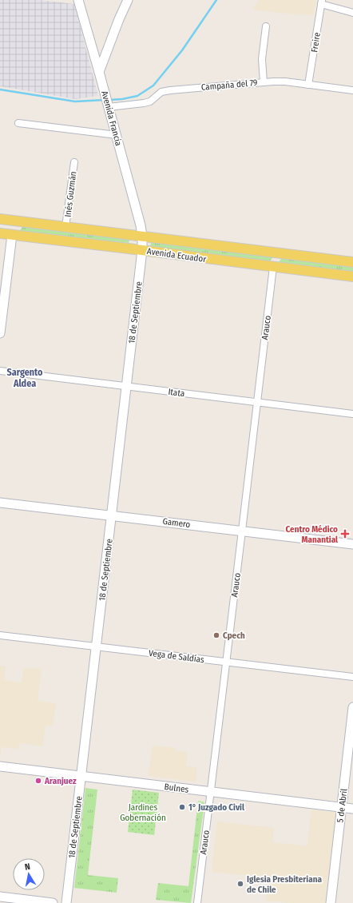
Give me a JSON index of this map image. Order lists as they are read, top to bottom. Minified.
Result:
{"streets":{"main road":["Avenida Ecuador"],"street":["Freire","Campaña del 79","Avenida Francia","Inés Guzmán","18 de Septiembre","Arauco","Itata","Gamero","Vega de Saldías","Bulnes","5 de Abril"]},"crossings":[["Freire","Campaña del 79"],["Campaña del 79","Avenida Francia"],["Avenida Francia","Avenida Ecuador"],["Avenida Francia","18 de Septiembre"],["Inés Guzmán","Avenida Ecuador"],["Avenida Ecuador","18 de Septiembre"],["Avenida Ecuador","Arauco"],["18 de Septiembre","Itata"],["18 de Septiembre","Gamero"],["18 de Septiembre","Vega de Saldías"],["18 de Septiembre","Bulnes"],["Arauco","Itata"],["Arauco","Gamero"],["Arauco","Vega de Saldías"],["Arauco","Bulnes"],["Bulnes","5 de Abril"]],"districts":["Sargento Aldea"],"parks":["Jardines Gobernación"],"places":{"health":["Centro Médico Manantial"],"other":["Cpech","Aranjuez","1° Juzgado Civil","Iglesia Presbiteriana de Chile"]},"north":"top"}
